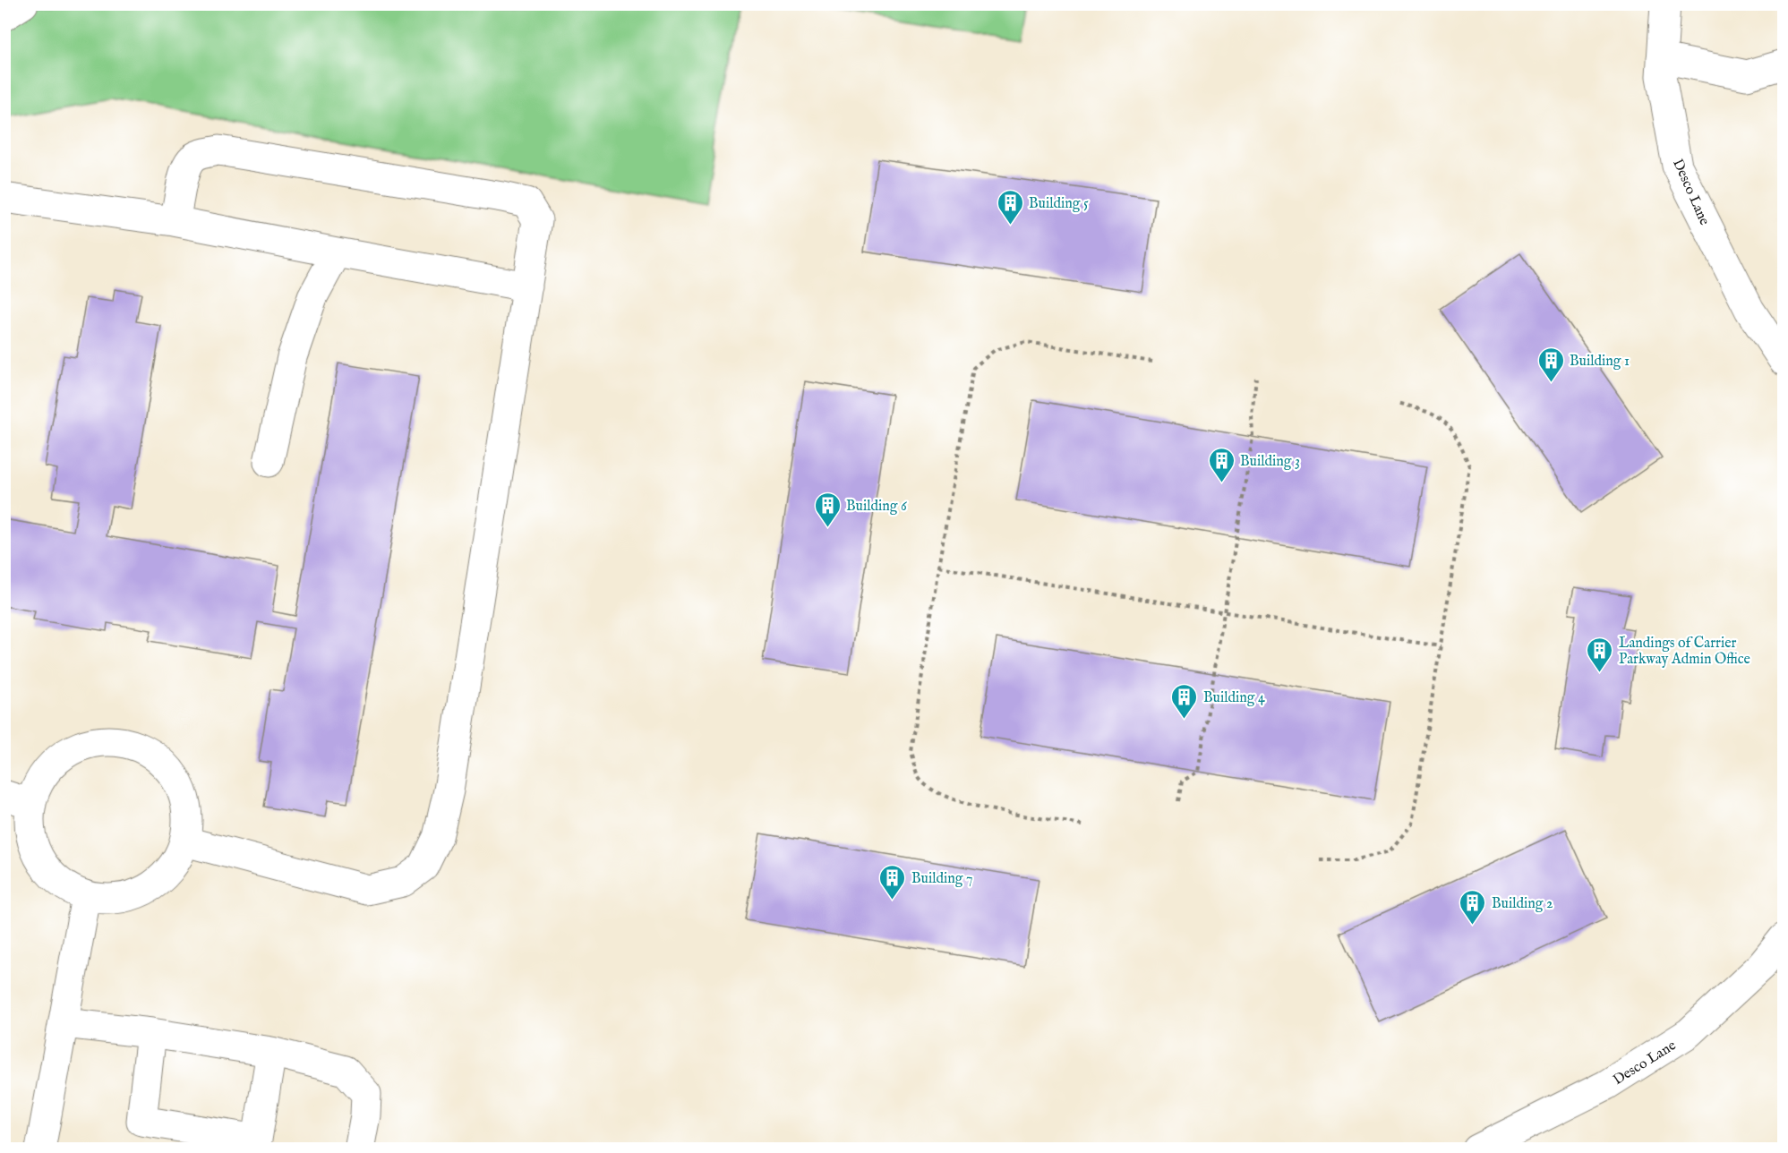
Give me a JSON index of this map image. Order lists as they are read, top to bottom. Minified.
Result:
{"streets":{"street":["Desco Lane"]},"places":{"building":["Building 5","Building 1","Building 3","Building 6","Landings of Carrier Parkway Admin Office","Building 4","Building 7","Building 2"]}}
